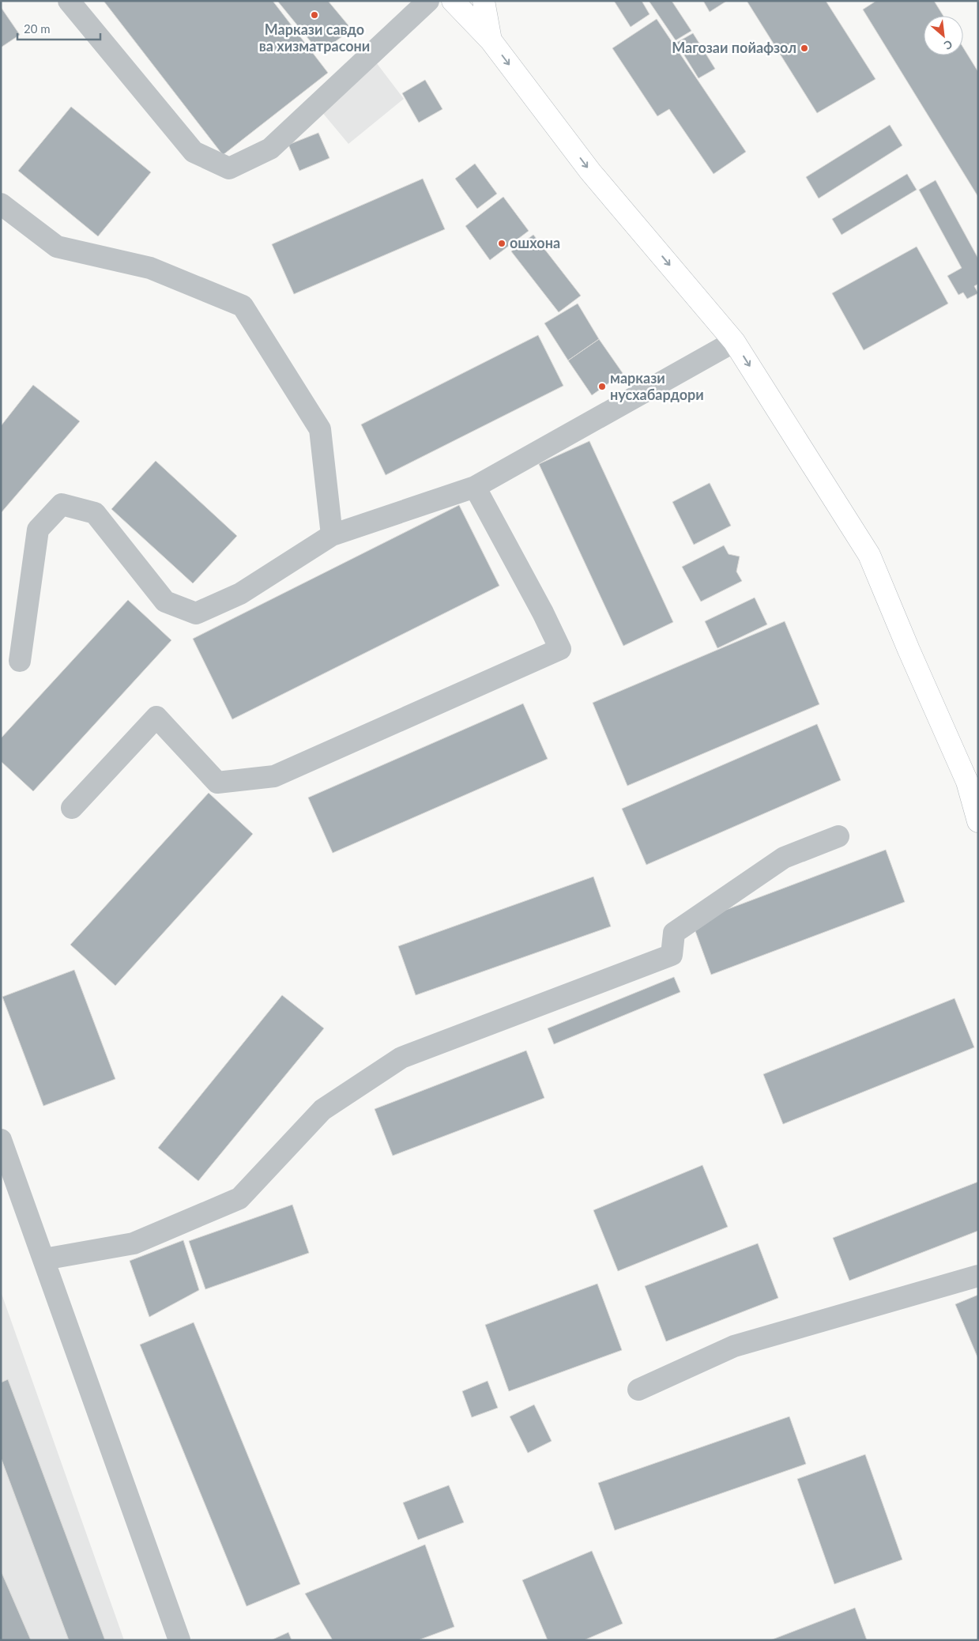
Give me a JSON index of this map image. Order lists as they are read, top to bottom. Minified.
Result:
{"places":["Маркази савдо ва хизматрасони","Магозаи пойафзол","ошхона","маркази нусхабардори"],"scale_bar":"20 m","north":"bottom right"}
